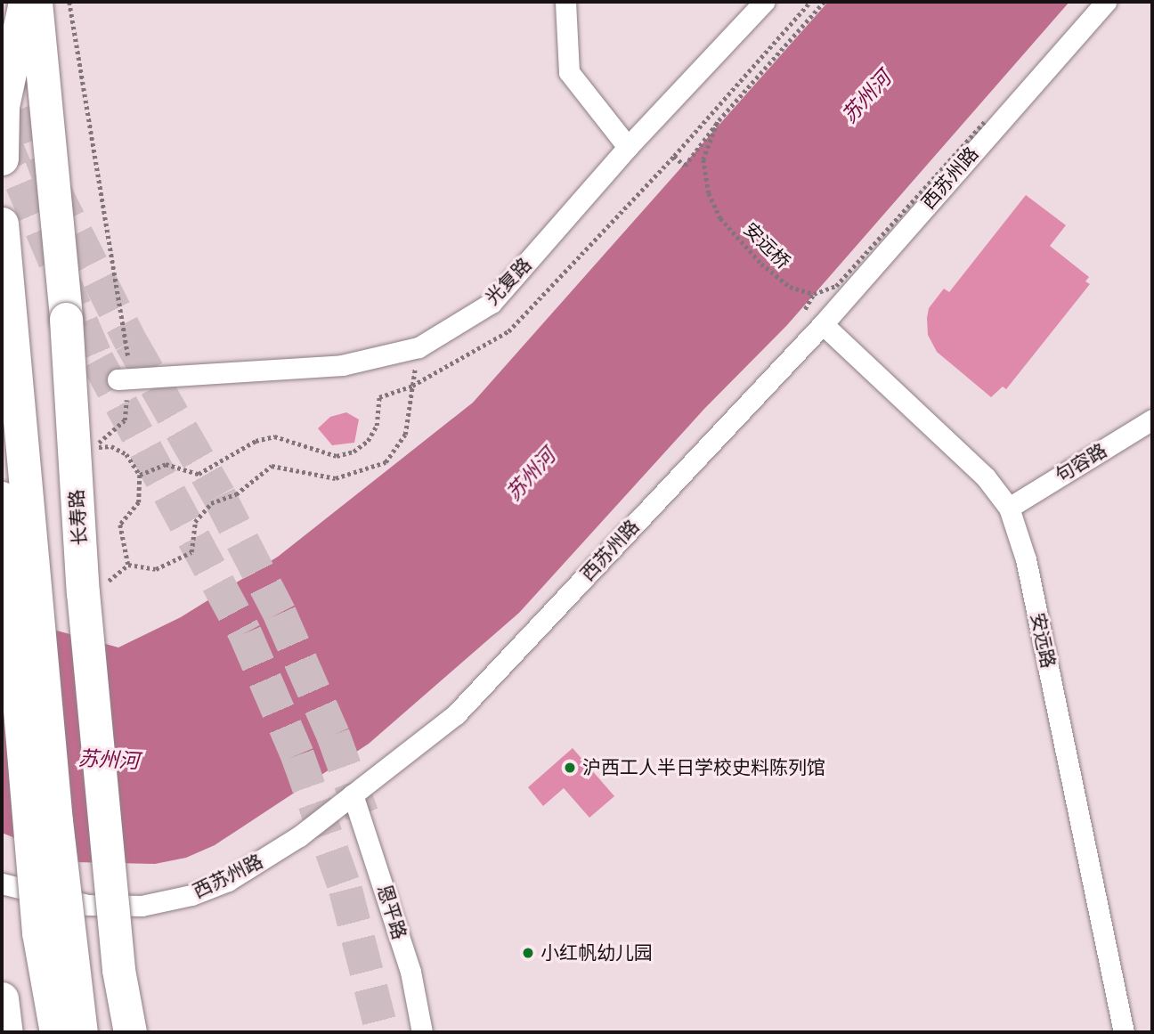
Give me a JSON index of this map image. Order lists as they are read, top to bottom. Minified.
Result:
{"streets":{"main road":["长寿路"],"street":["西苏州路","光复路","句容路","安远路","恩平路"],"path":["安远桥"]},"crossings":[["西苏州路","安远路"],["西苏州路","恩平路"],["句容路","安远路"]],"water":["苏州河"],"places":["沪西工人半日学校史料陈列馆","小红帆幼儿园"]}
